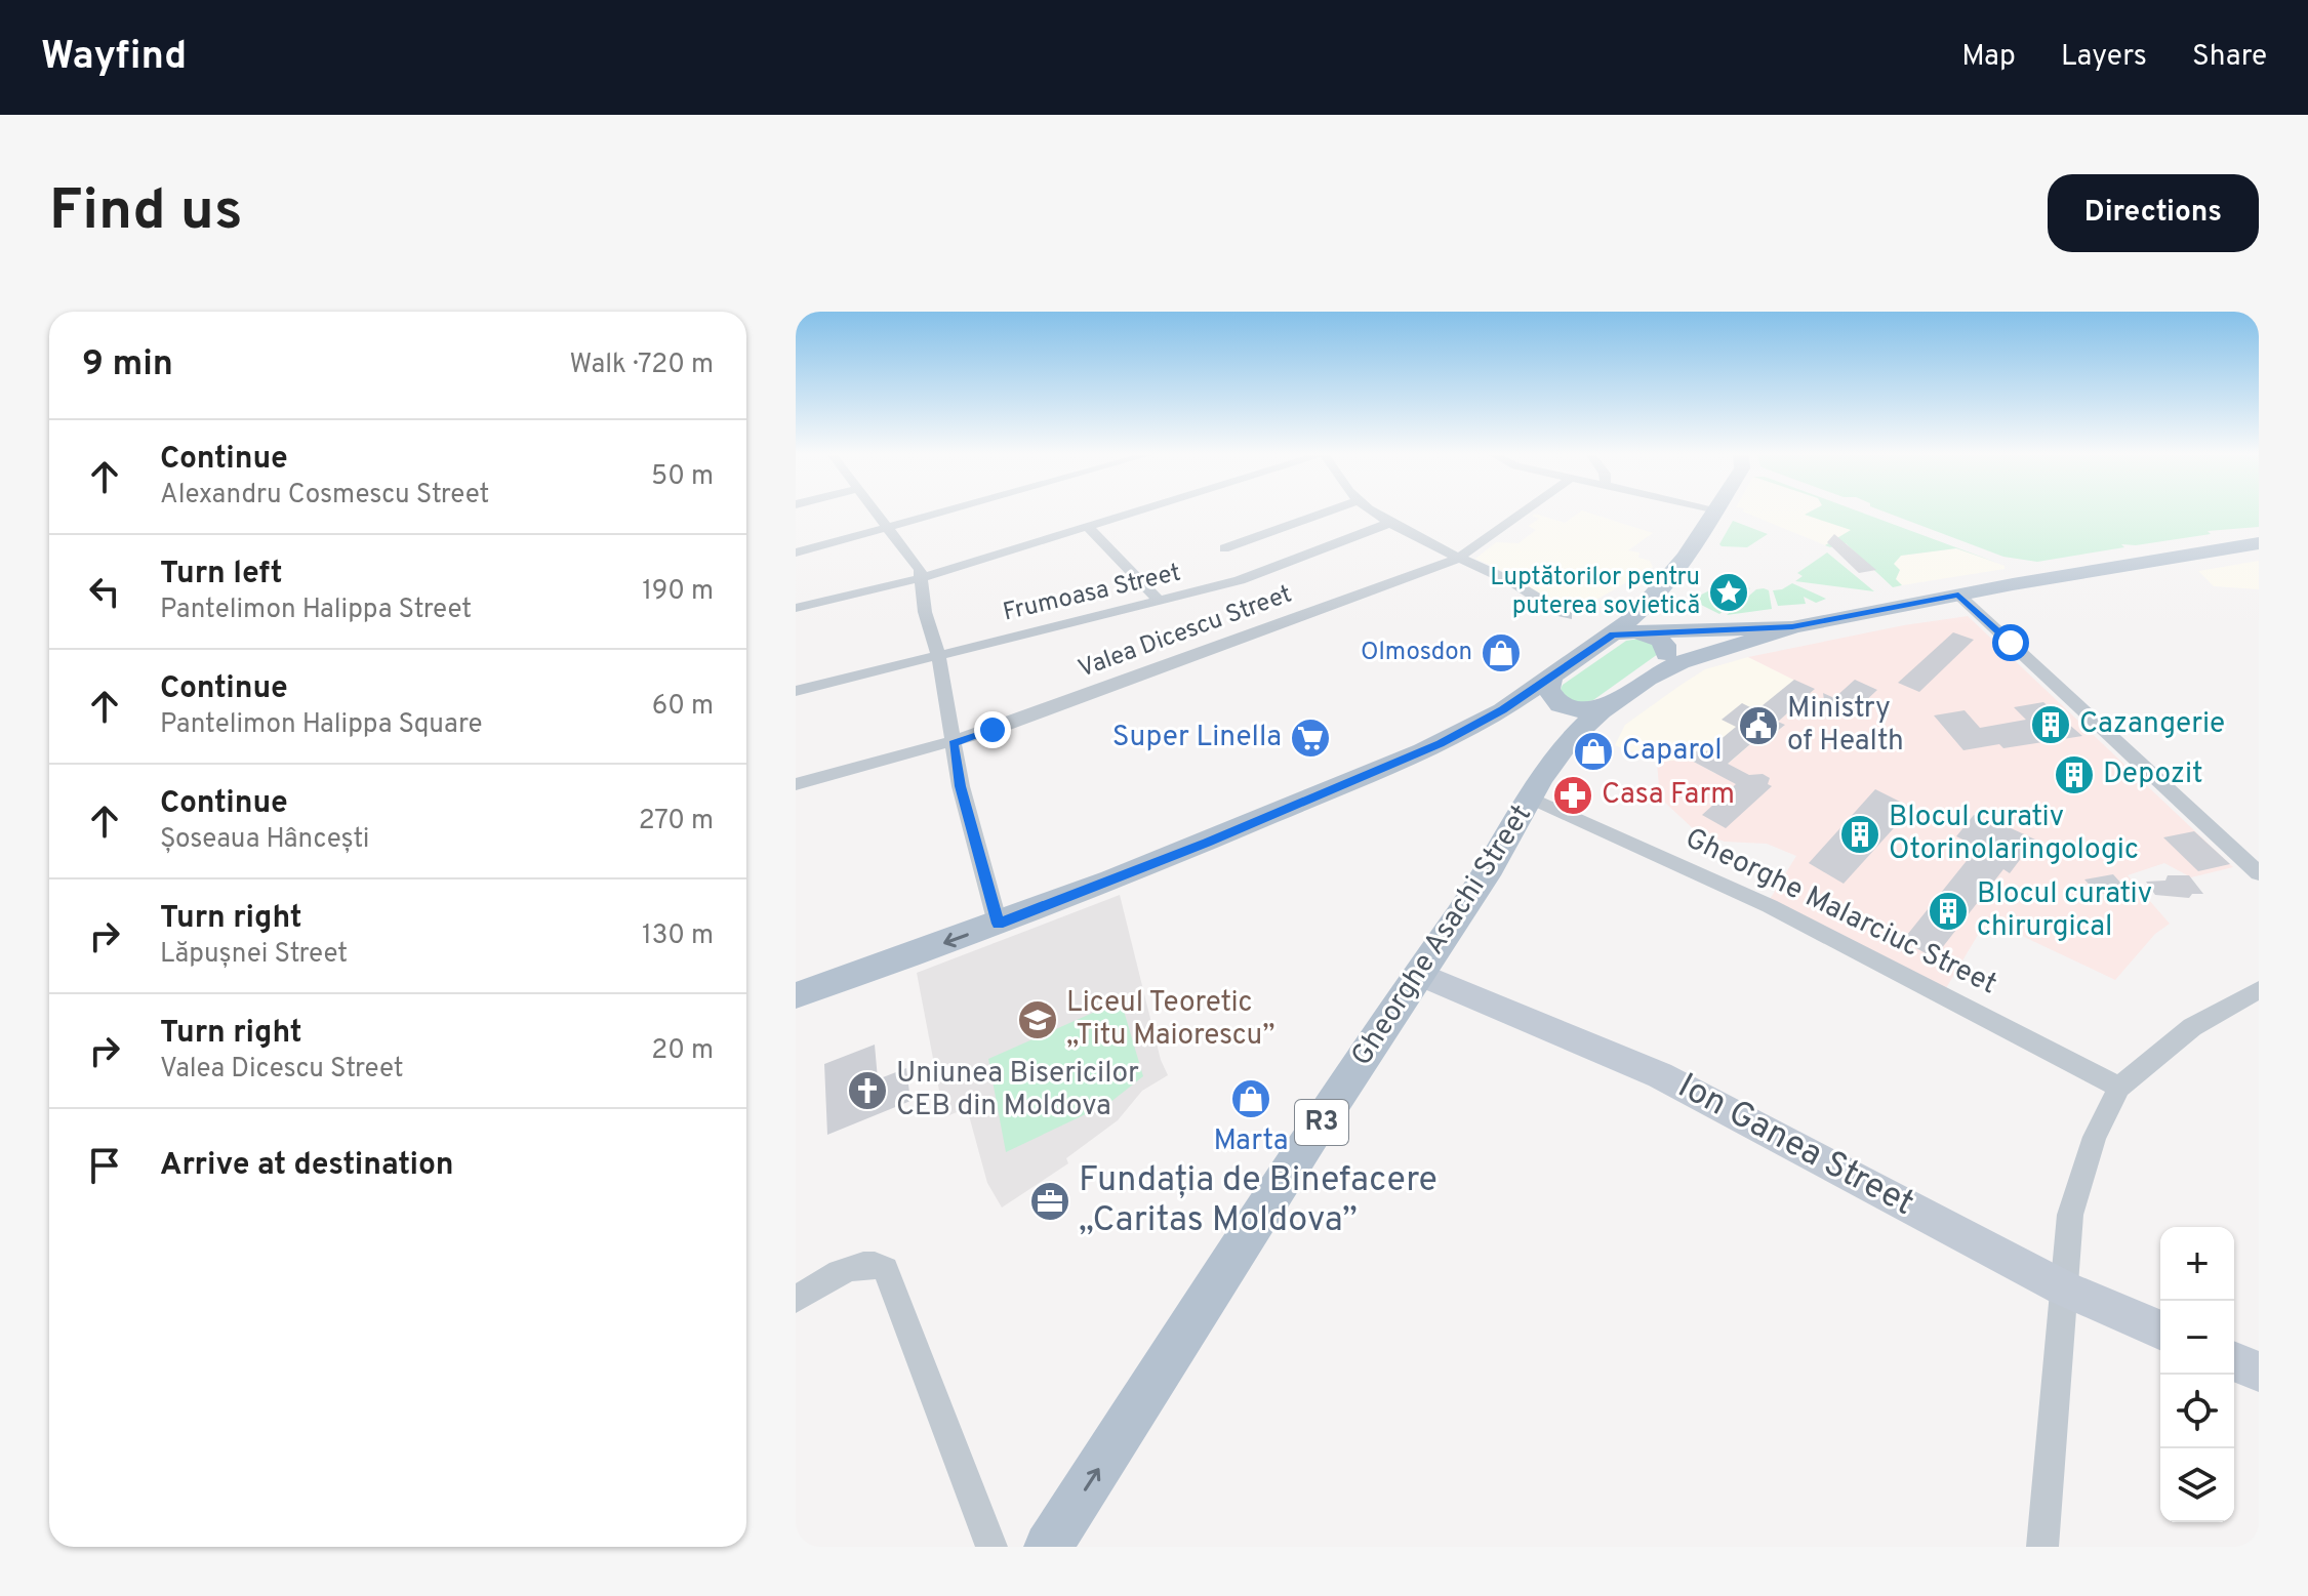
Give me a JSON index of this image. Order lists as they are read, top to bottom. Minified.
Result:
{"streets":{"main road":["Gheorghe Asachi Street","R3"],"street":["Frumoasa Street","Valea Dicescu Street","Gheorghe Malarciuc Street","Ion Ganea Street"]},"crossings":[["Gheorghe Malarciuc Street","Gheorghe Asachi Street"],["Gheorghe Asachi Street","R3"],["Gheorghe Asachi Street","Ion Ganea Street"]],"one_way":["Gheorghe Asachi Street"],"places":{"place":["Luptătorilor pentru puterea sovietică"],"shop":["Olmosdon","Caparol","Marta"],"building":["Cazangerie","Depozit","Blocul curativ Otorinolaringologic","Blocul curativ chirurgical"],"public building":["Ministry of Health"],"supermarket":["Super Linella"],"pharmacy":["Casa Farm"],"school or university":["Liceul Teoretic „Titu Maiorescu”"],"church":["Uniunea Bisericilor CEB din Moldova"],"office":["Fundația de Binefacere „Caritas Moldova”"]},"page":{"header":"Wayfind","nav":["Map","Layers","Share"],"buttons":"Directions","title":"Find us","heading":["9 min","Walk · 720 m"],"list":[["Continue","Alexandru Cosmescu Street","50 m"],["Turn left","Pantelimon Halippa Street","190 m"],["Continue","Pantelimon Halippa Square","60 m"],["Continue","Șoseaua Hâncești","270 m"],["Turn right","Lăpușnei Street","130 m"],["Turn right","Valea Dicescu Street","20 m"],"Arrive at destination"],"map_buttons":["+","−"]}}
